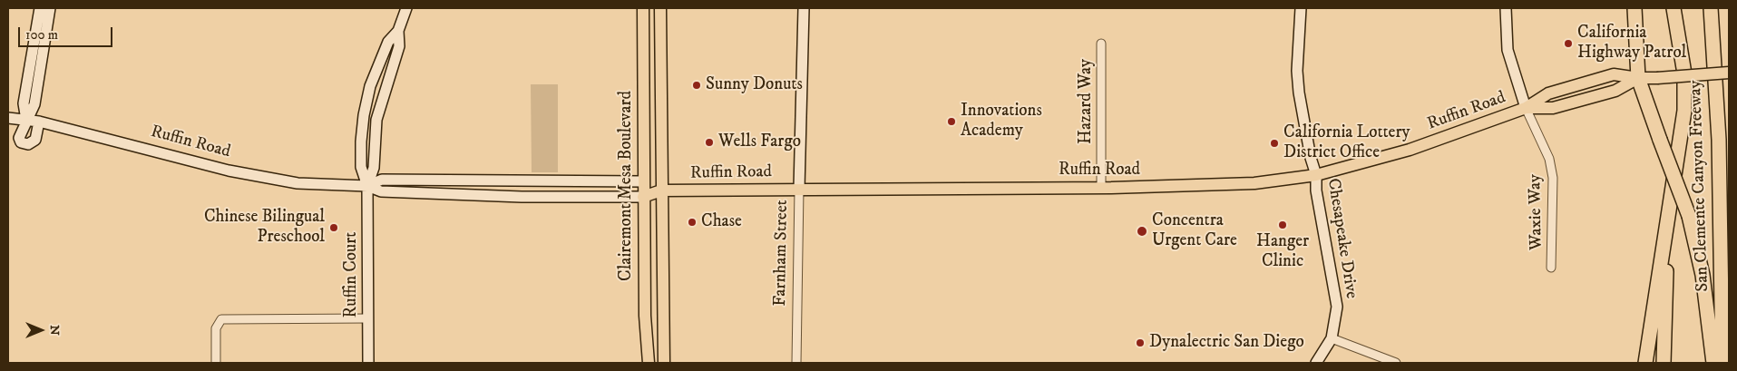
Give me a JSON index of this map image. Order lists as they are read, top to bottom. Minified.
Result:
{"streets":{"highway":["San Clemente Canyon Freeway"],"main road":["Ruffin Road","Clairemont Mesa Boulevard","Chesapeake Drive","Farnham Street","Ruffin Court"],"street":["Hazard Way","Waxie Way"]},"crossings":[["Hazard Way","Ruffin Road"],["Ruffin Road","Clairemont Mesa Boulevard"],["Ruffin Road","Waxie Way"],["Ruffin Road","Chesapeake Drive"],["Ruffin Road","Farnham Street"],["Ruffin Road","Ruffin Court"]],"places":["California Highway Patrol","Sunny Donuts","Innovations Academy","Wells Fargo","California Lottery District Office","Chase","Hanger Clinic","Chinese Bilingual Preschool","Concentra Urgent Care","Dynalectric San Diego"],"scale_bar":"100 m","north":"right"}
